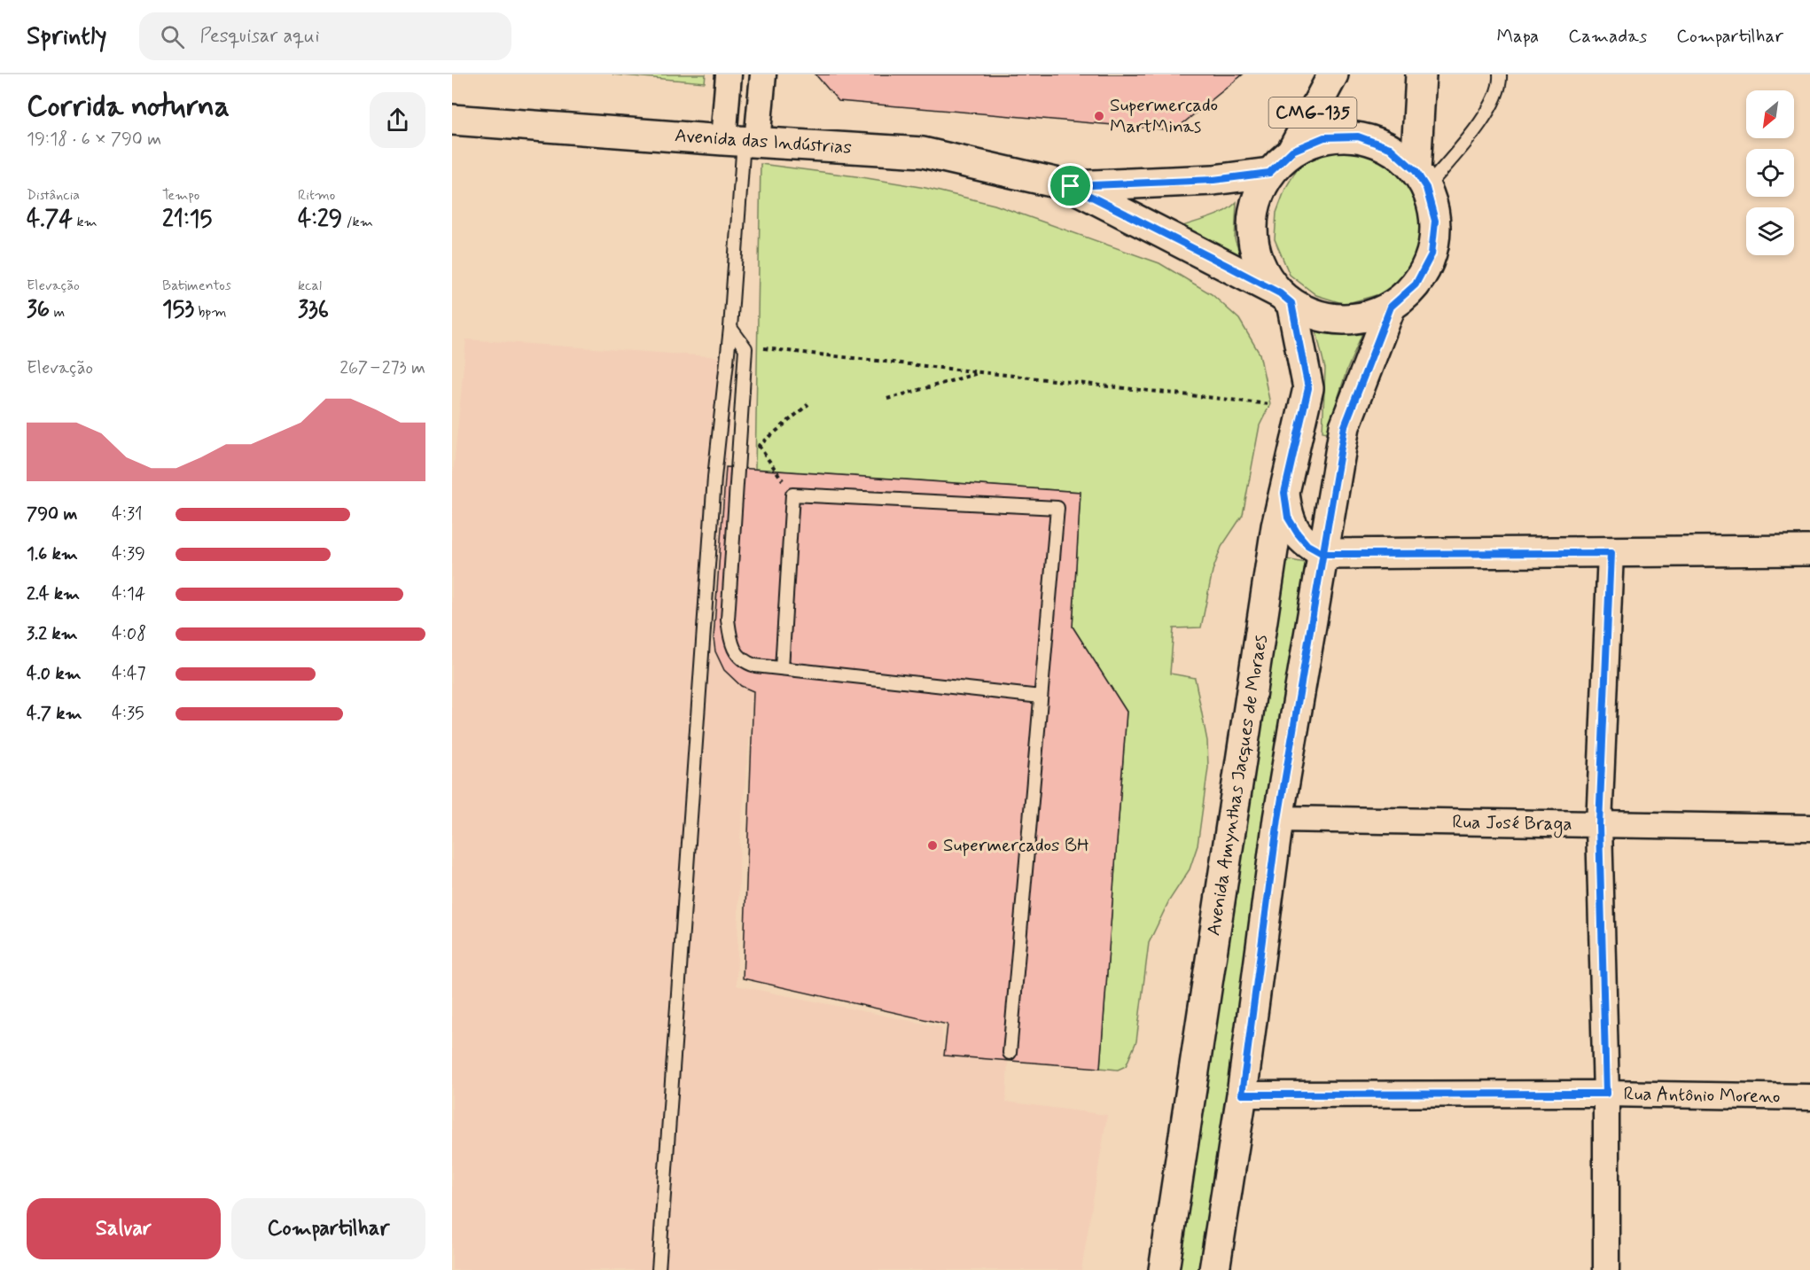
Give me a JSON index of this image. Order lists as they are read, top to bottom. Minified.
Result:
{"streets":{"main road":["CMG-135","Avenida das Indústrias","Avenida Amynthas Jacques de Moraes"],"street":["Rua José Braga","Rua Antônio Moreno"]},"crossings":[["CMG-135","Avenida das Indústrias"],["CMG-135","Avenida Amynthas Jacques de Moraes"],["CMG-135","Rua José Braga"],["CMG-135","Rua Antônio Moreno"],["Avenida das Indústrias","Avenida Amynthas Jacques de Moraes"]],"places":["Supermercado MartMinas","Supermercados BH"],"north":"bottom left","page":{"header":"Sprintly","search":"Pesquisar aqui","nav":["Mapa","Camadas","Compartilhar"],"heading":["Corrida noturna","19:18 · 6 × 790 m"],"stats":[["Distância","4.74 km"],["Tempo","21:15"],["Ritmo","4:29 /km"],["Elevação","36 m"],["Batimentos","153 bpm"],["kcal","336"]],"chart":["Elevação","267–273 m"],"list":[{"name":"790 m","note":"4:31"},{"name":"1.6 km","note":"4:39"},{"name":"2.4 km","note":"4:14"},{"name":"3.2 km","note":"4:08"},{"name":"4.0 km","note":"4:47"},{"name":"4.7 km","note":"4:35"}],"buttons":["Salvar","Compartilhar"]}}
